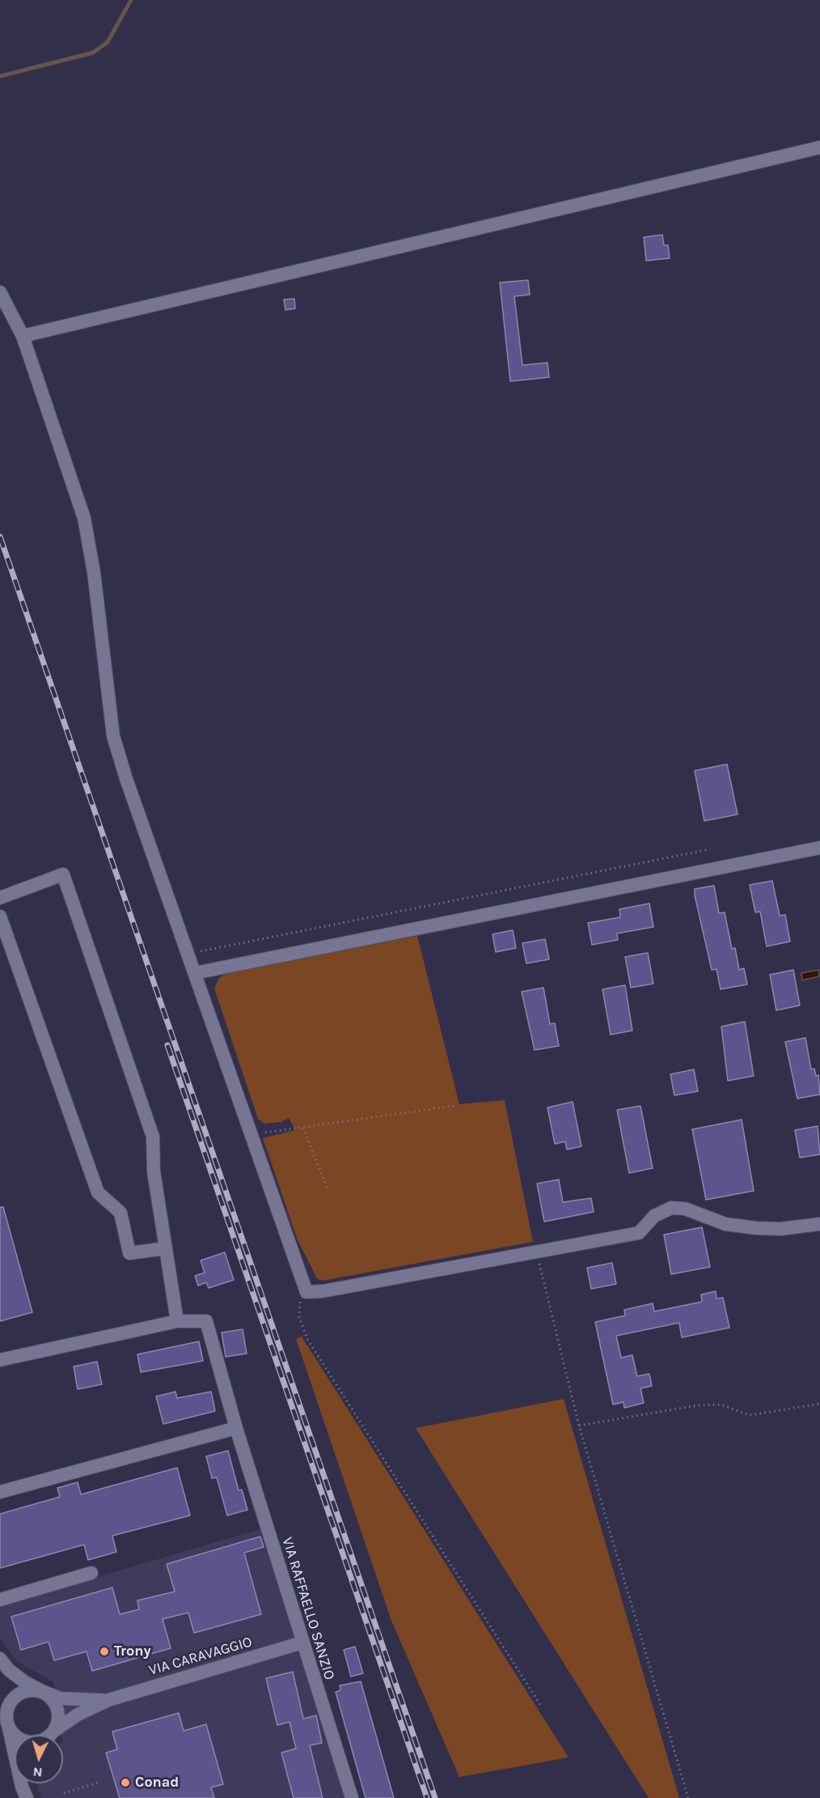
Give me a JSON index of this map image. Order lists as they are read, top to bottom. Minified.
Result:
{"streets":{"street":["VIA RAFFAELLO SANZIO","VIA CARAVAGGIO"]},"crossings":[["VIA RAFFAELLO SANZIO","VIA CARAVAGGIO"]],"places":["Trony","Conad"],"north":"bottom"}
